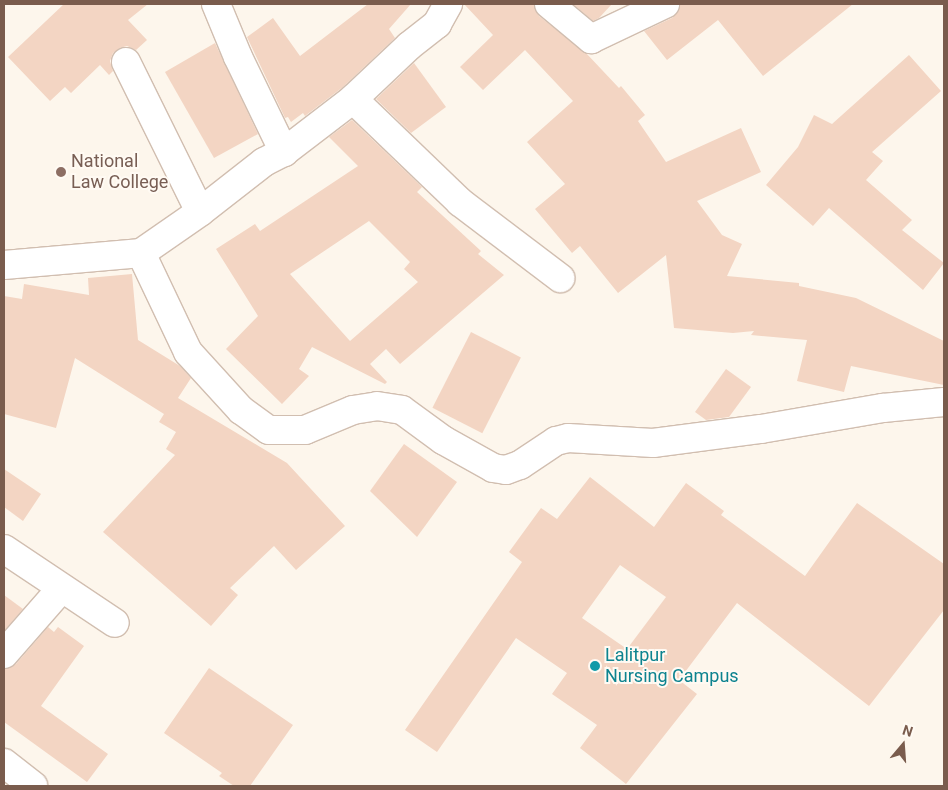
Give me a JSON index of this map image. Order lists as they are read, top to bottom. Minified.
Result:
{"places":["National Law College","Lalitpur Nursing Campus"],"north":"top"}
